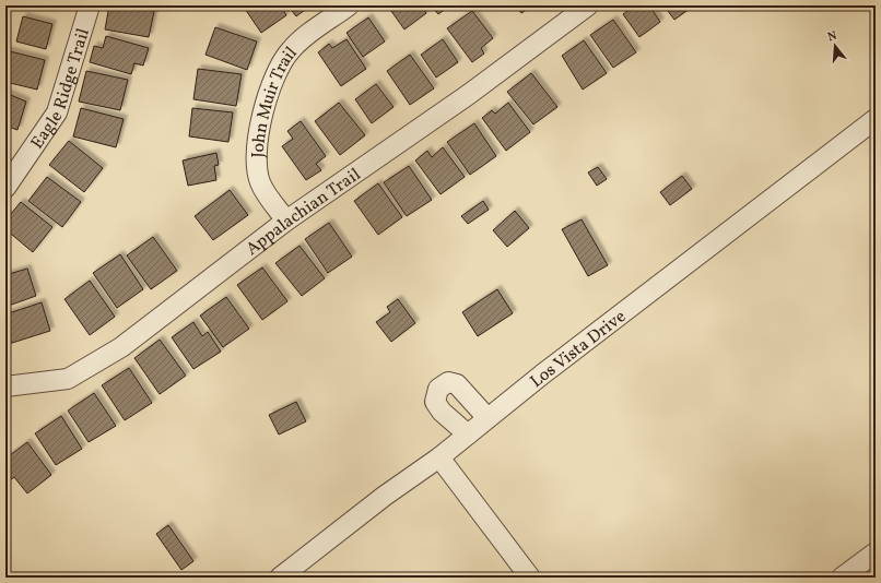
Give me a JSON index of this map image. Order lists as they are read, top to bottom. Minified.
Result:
{"streets":{"street":["Eagle Ridge Trail","John Muir Trail","Appalachian Trail","Los Vista Drive"]},"crossings":[["John Muir Trail","Appalachian Trail"]],"north":"top"}
